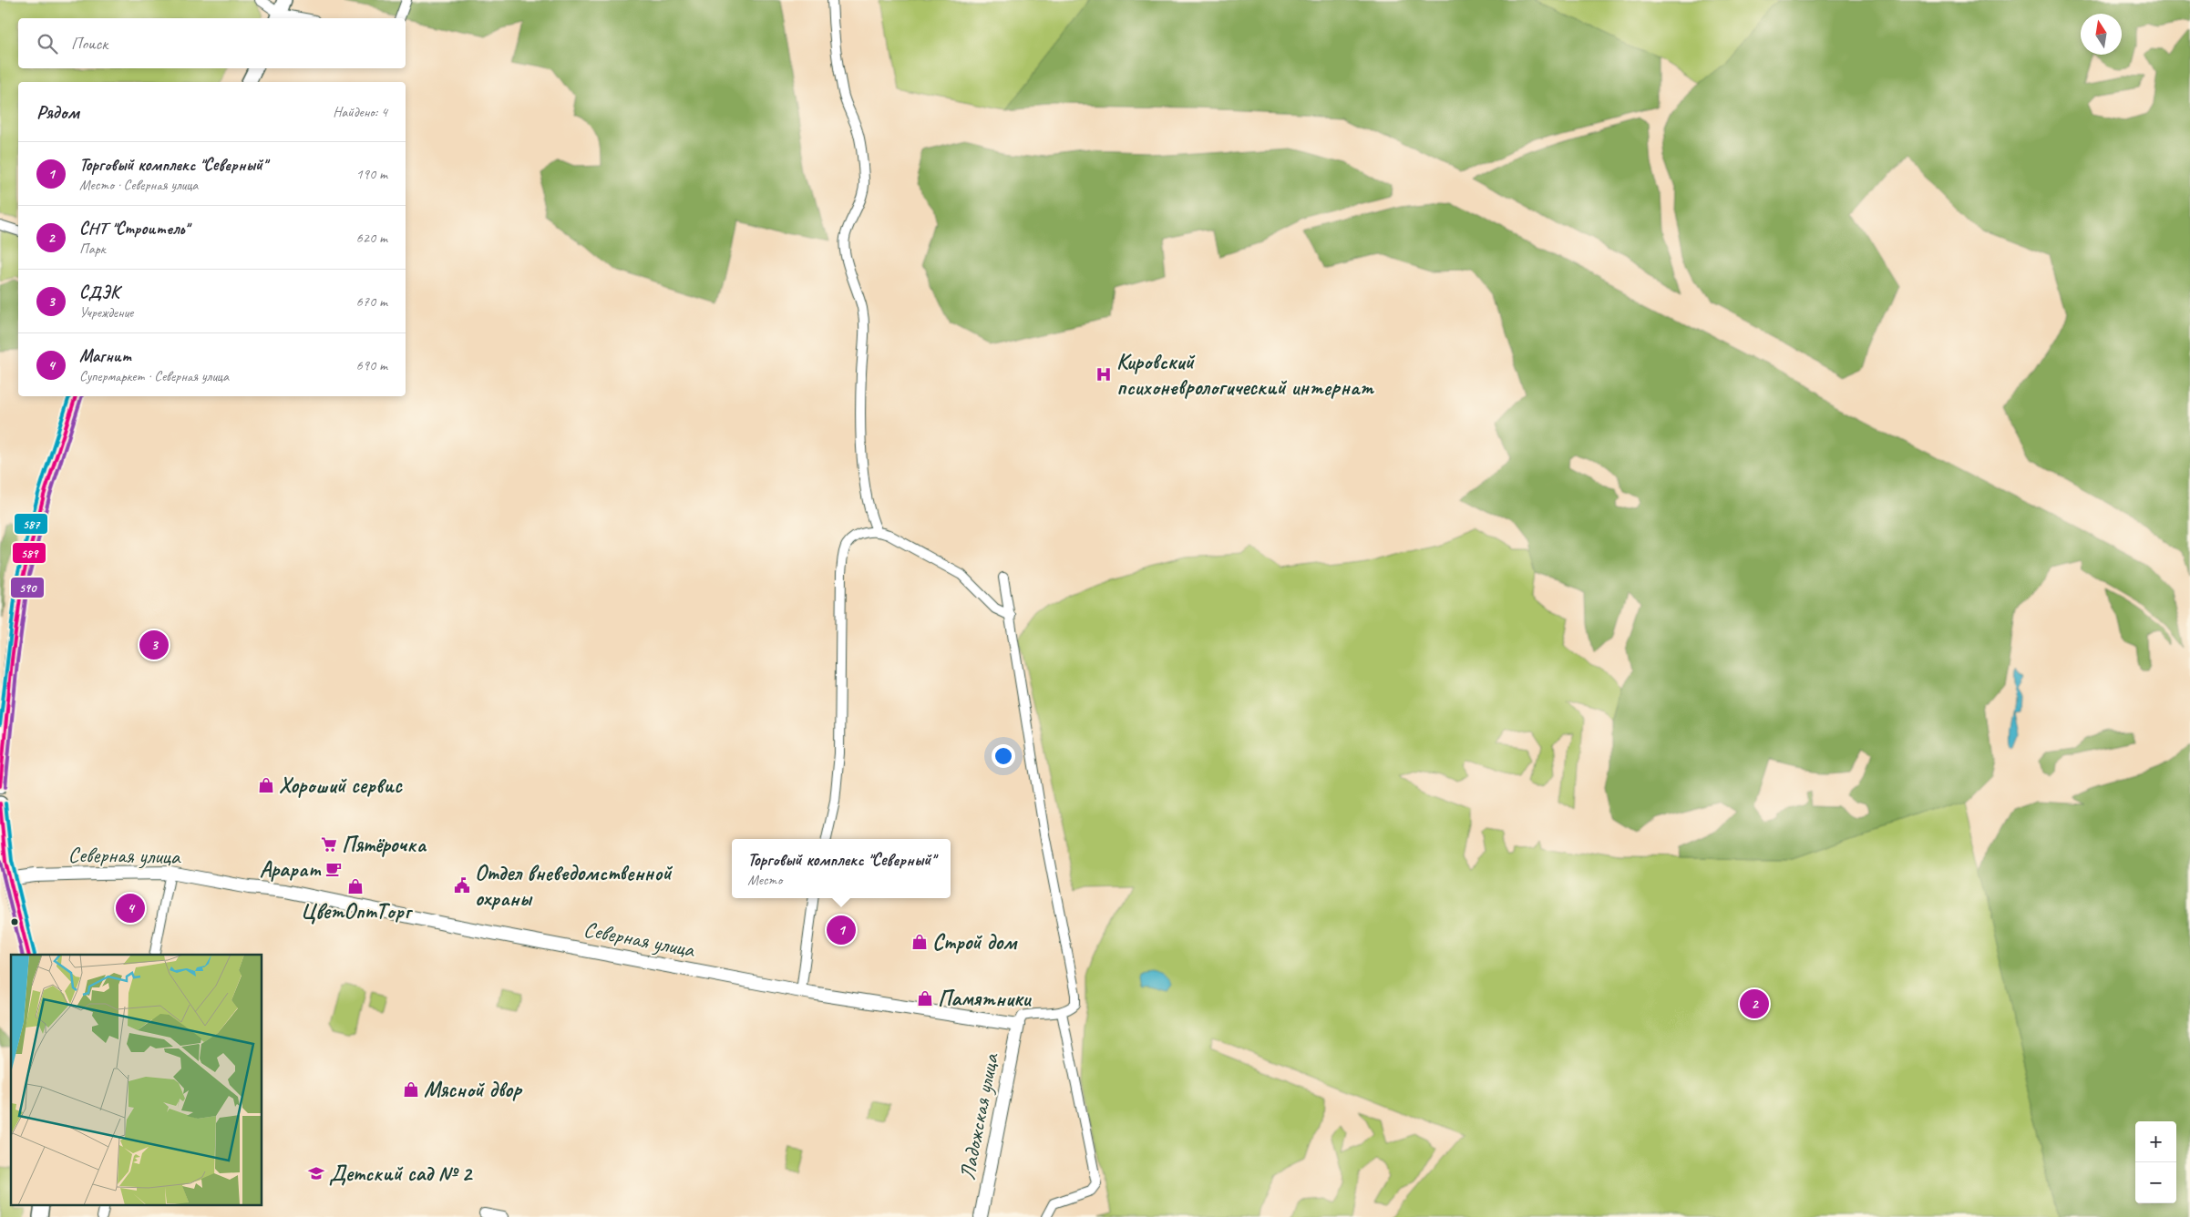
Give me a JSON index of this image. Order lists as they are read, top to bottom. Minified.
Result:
{"streets":{"street":["Северная улица","Ладожская улица"]},"crossings":[["Северная улица","Ладожская улица"]],"places":{"hospital":["Кировский психоневрологический интернат"],"shop":["Хороший сервис","ЦветОптТорг","Строй дом","Памятники","Мясной двор"],"supermarket":["Пятёрочка"],"cafe":["Арарат"],"public building":["Отдел вневедомственной охраны"],"school or university":["Детский сад № 2"]},"lines":["transit line 589","transit line 590","transit line 587"],"north":"top","page":{"search":"Поиск","heading":["Рядом","Найдено: 4"],"list":[{"mark":"1","name":"Торговый комплекс \"Северный\"","note":"Место · Северная улица","value":"190 m"},{"mark":"2","name":"СНТ \"Строитель\"","note":"Парк","value":"620 m"},{"mark":"3","name":"СДЭК","note":"Учреждение","value":"670 m"},{"mark":"4","name":"Магнит","note":"Супермаркет · Северная улица","value":"690 m"}],"pins":["3","4","1","2"],"popup":["Торговый комплекс \"Северный\"","Место"],"map_buttons":["+","−"]}}
